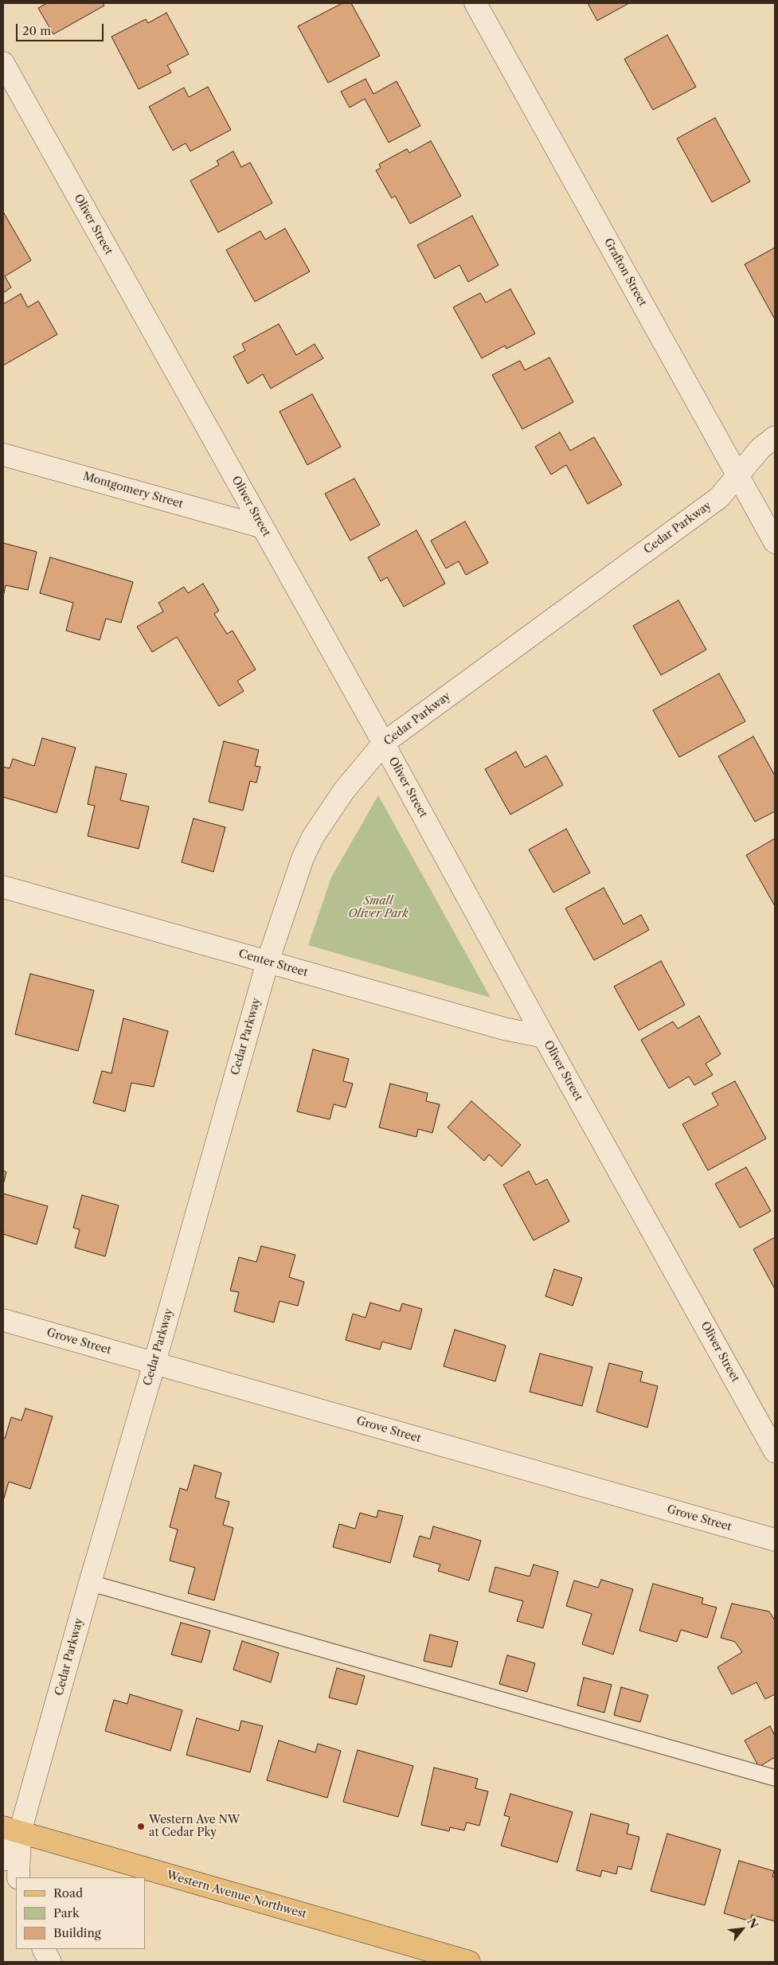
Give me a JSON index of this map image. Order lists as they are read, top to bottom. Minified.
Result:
{"streets":{"main road":["Western Avenue Northwest"],"street":["Oliver Street","Grafton Street","Montgomery Street","Cedar Parkway","Center Street","Grove Street"]},"crossings":[["Oliver Street","Montgomery Street"],["Oliver Street","Cedar Parkway"],["Oliver Street","Center Street"],["Grafton Street","Cedar Parkway"],["Cedar Parkway","Center Street"],["Cedar Parkway","Grove Street"],["Cedar Parkway","Western Avenue Northwest"]],"parks":["Small Oliver Park"],"places":["Western Ave NW at Cedar Pky"],"legend":["Road","Park","Building"],"scale_bar":"20 m","north":"top right"}
